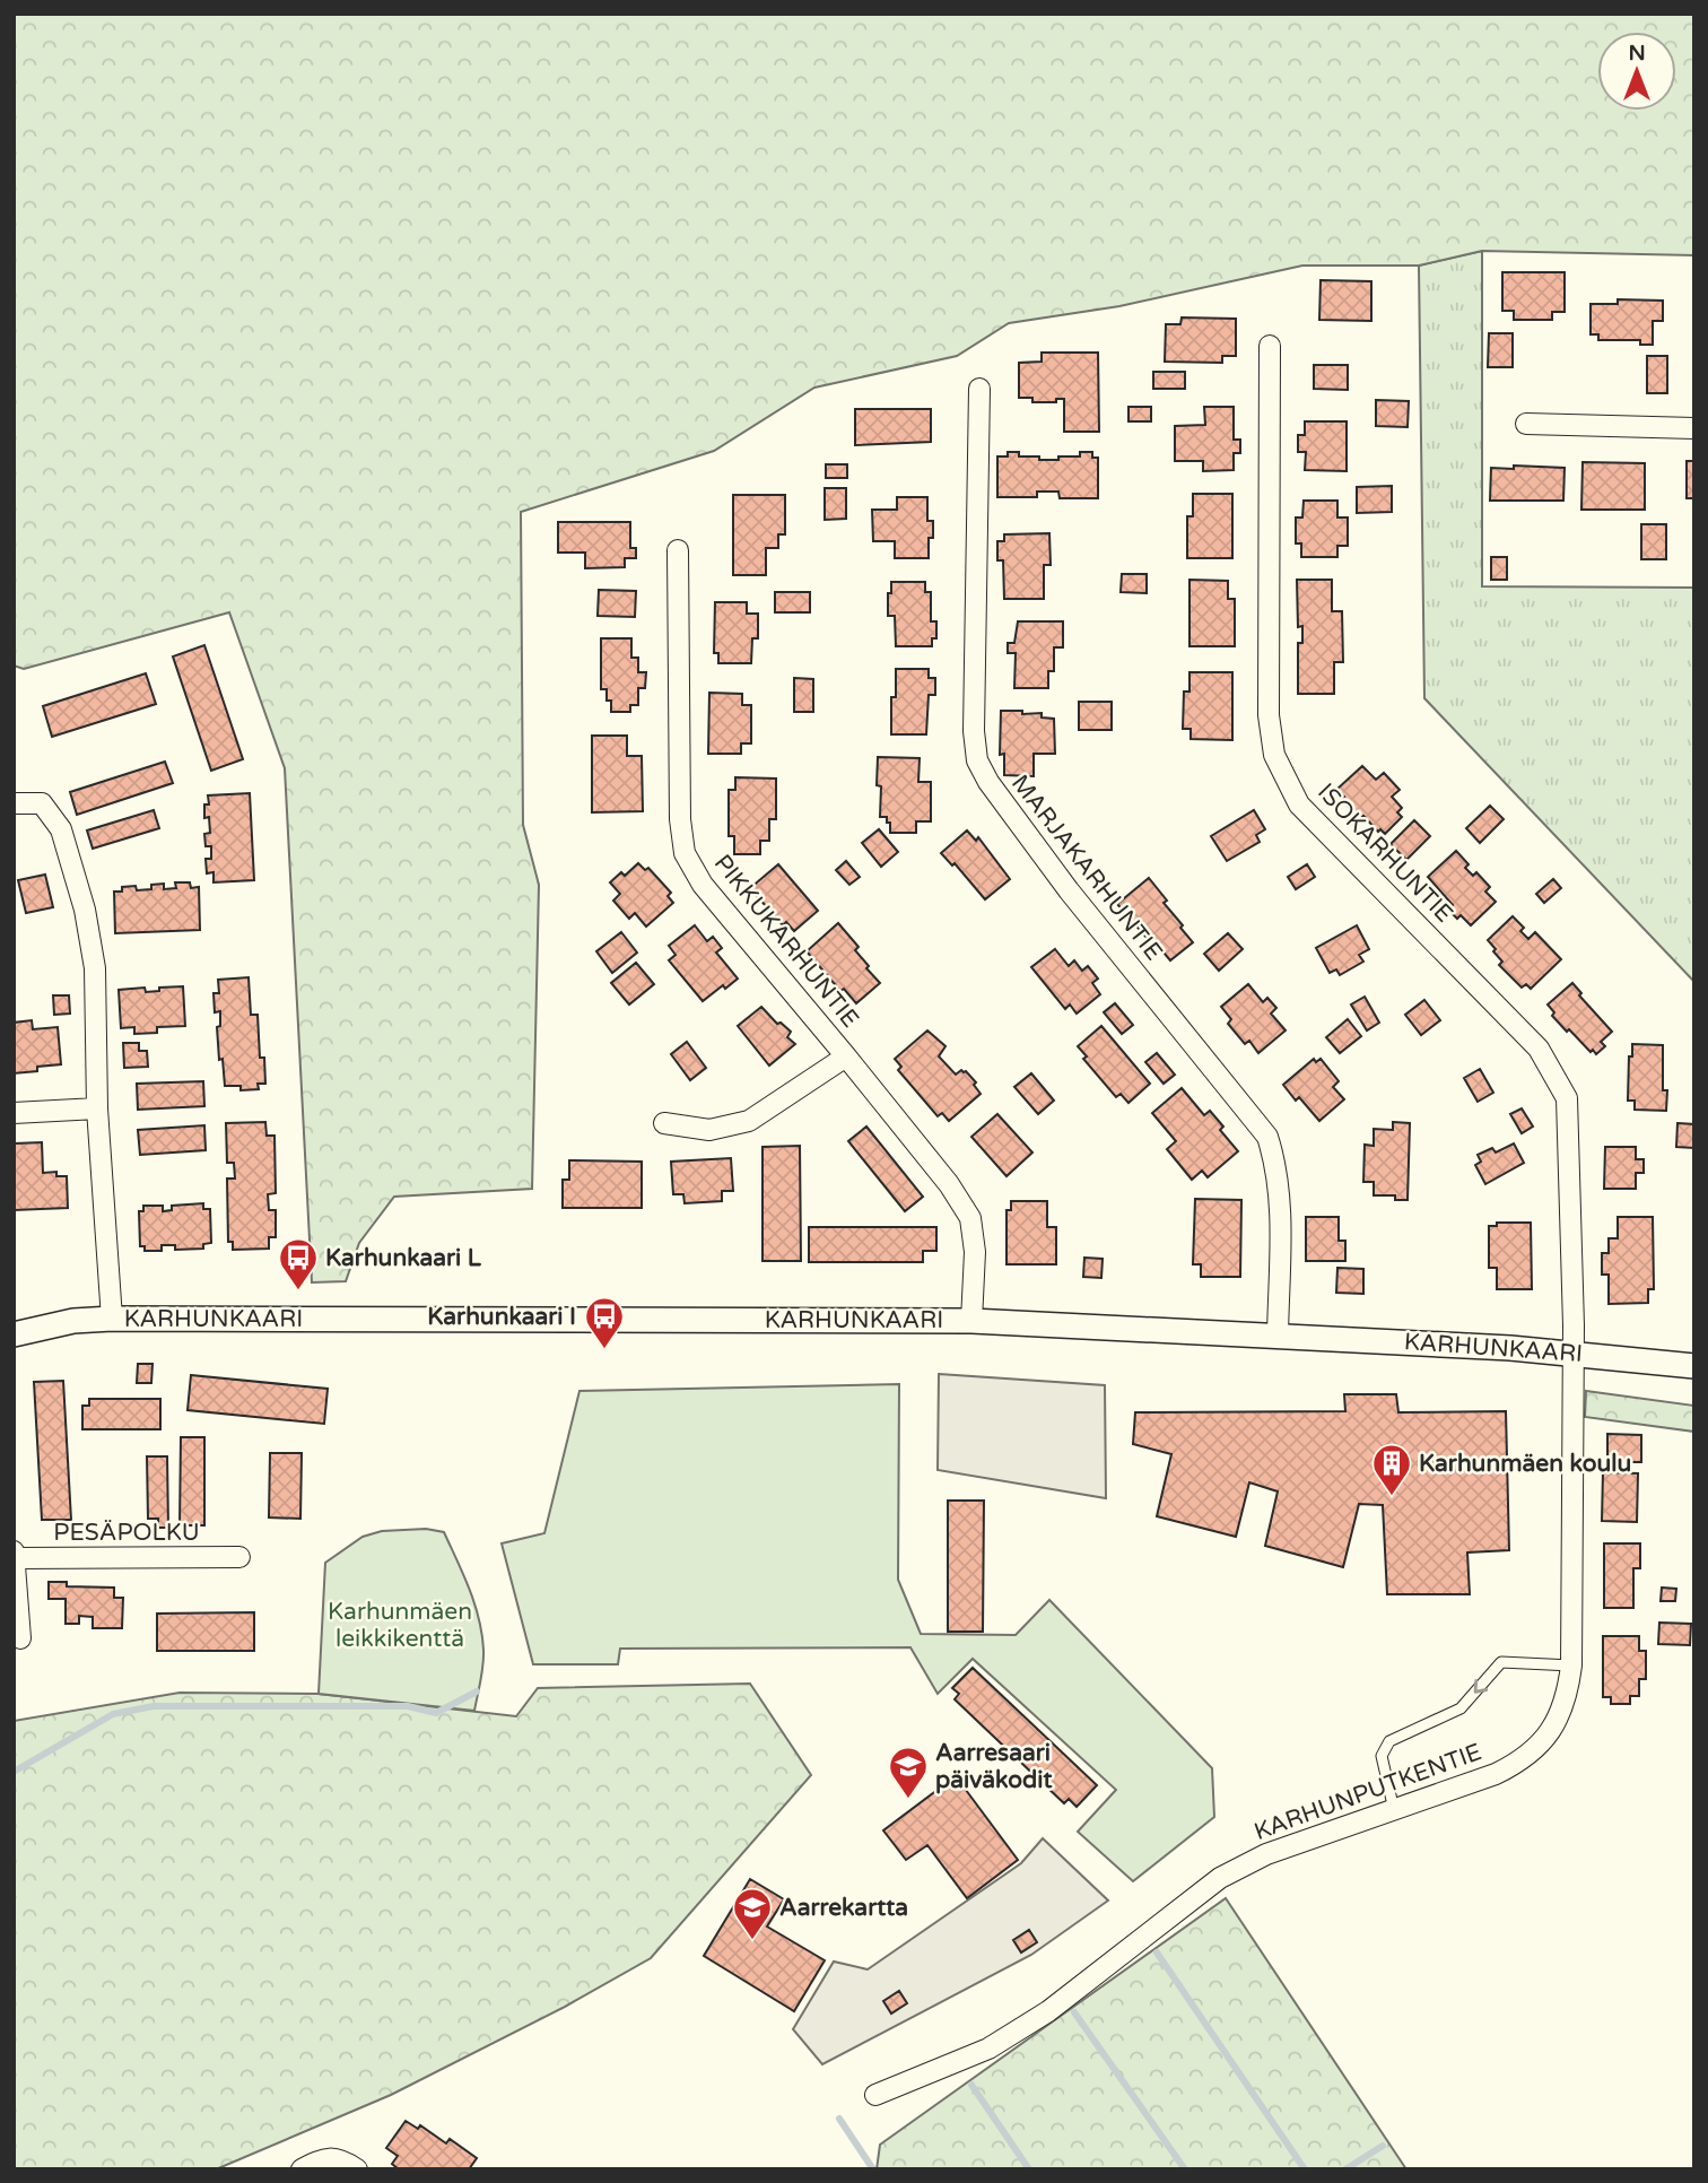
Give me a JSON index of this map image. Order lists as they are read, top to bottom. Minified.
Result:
{"streets":{"street":["ISOKARHUNTIE","MARJAKARHUNTIE","PIKKUKARHUNTIE","KARHUNKAARI","PESÄPOLKU","KARHUNPUTKENTIE"]},"crossings":[["ISOKARHUNTIE","KARHUNKAARI"],["ISOKARHUNTIE","KARHUNPUTKENTIE"],["MARJAKARHUNTIE","KARHUNKAARI"],["PIKKUKARHUNTIE","KARHUNKAARI"],["KARHUNKAARI","KARHUNPUTKENTIE"]],"parks":["Karhunmäen leikkikenttä"],"places":{"bus stop":["Karhunkaari L","Karhunkaari I"],"building":["Karhunmäen koulu"],"school or university":["Aarresaari päiväkodit","Aarrekartta"]},"north":"top"}
